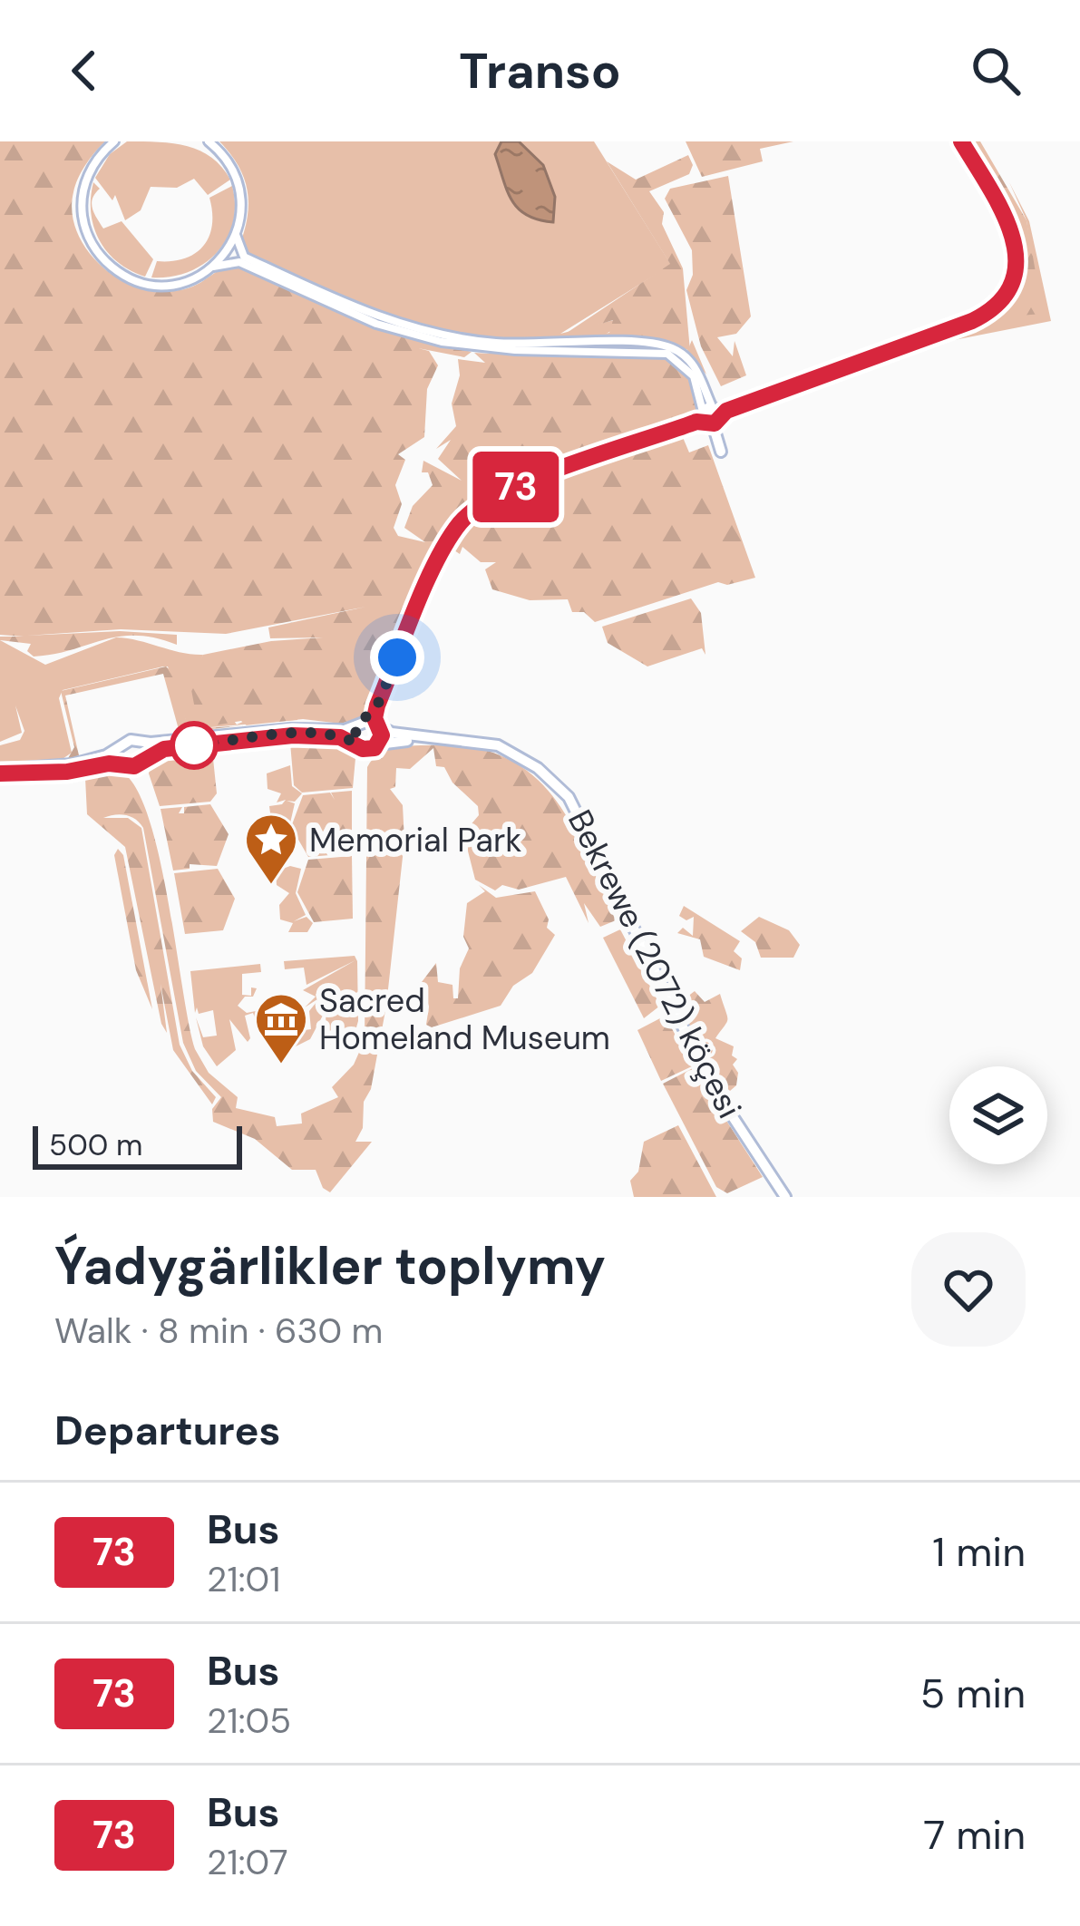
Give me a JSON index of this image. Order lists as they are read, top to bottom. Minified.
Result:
{"streets":{"main road":["Bekrewe (2072) köçesi"]},"places":{"place":["Memorial Park"],"museum":["Sacred Homeland Museum"]},"lines":["bus line 73"],"scale_bar":"500 m","page":{"header":"Transo","on_map":"73","scale":"500 m","heading":[["Ýadygärlikler toplymy","Walk · 8 min · 630 m"],"Departures"],"list":[{"mark":"73","name":"Bus","note":"21:01","value":"1 min"},{"mark":"73","name":"Bus","note":"21:05","value":"5 min"},{"mark":"73","name":"Bus","note":"21:07","value":"7 min"}]}}
